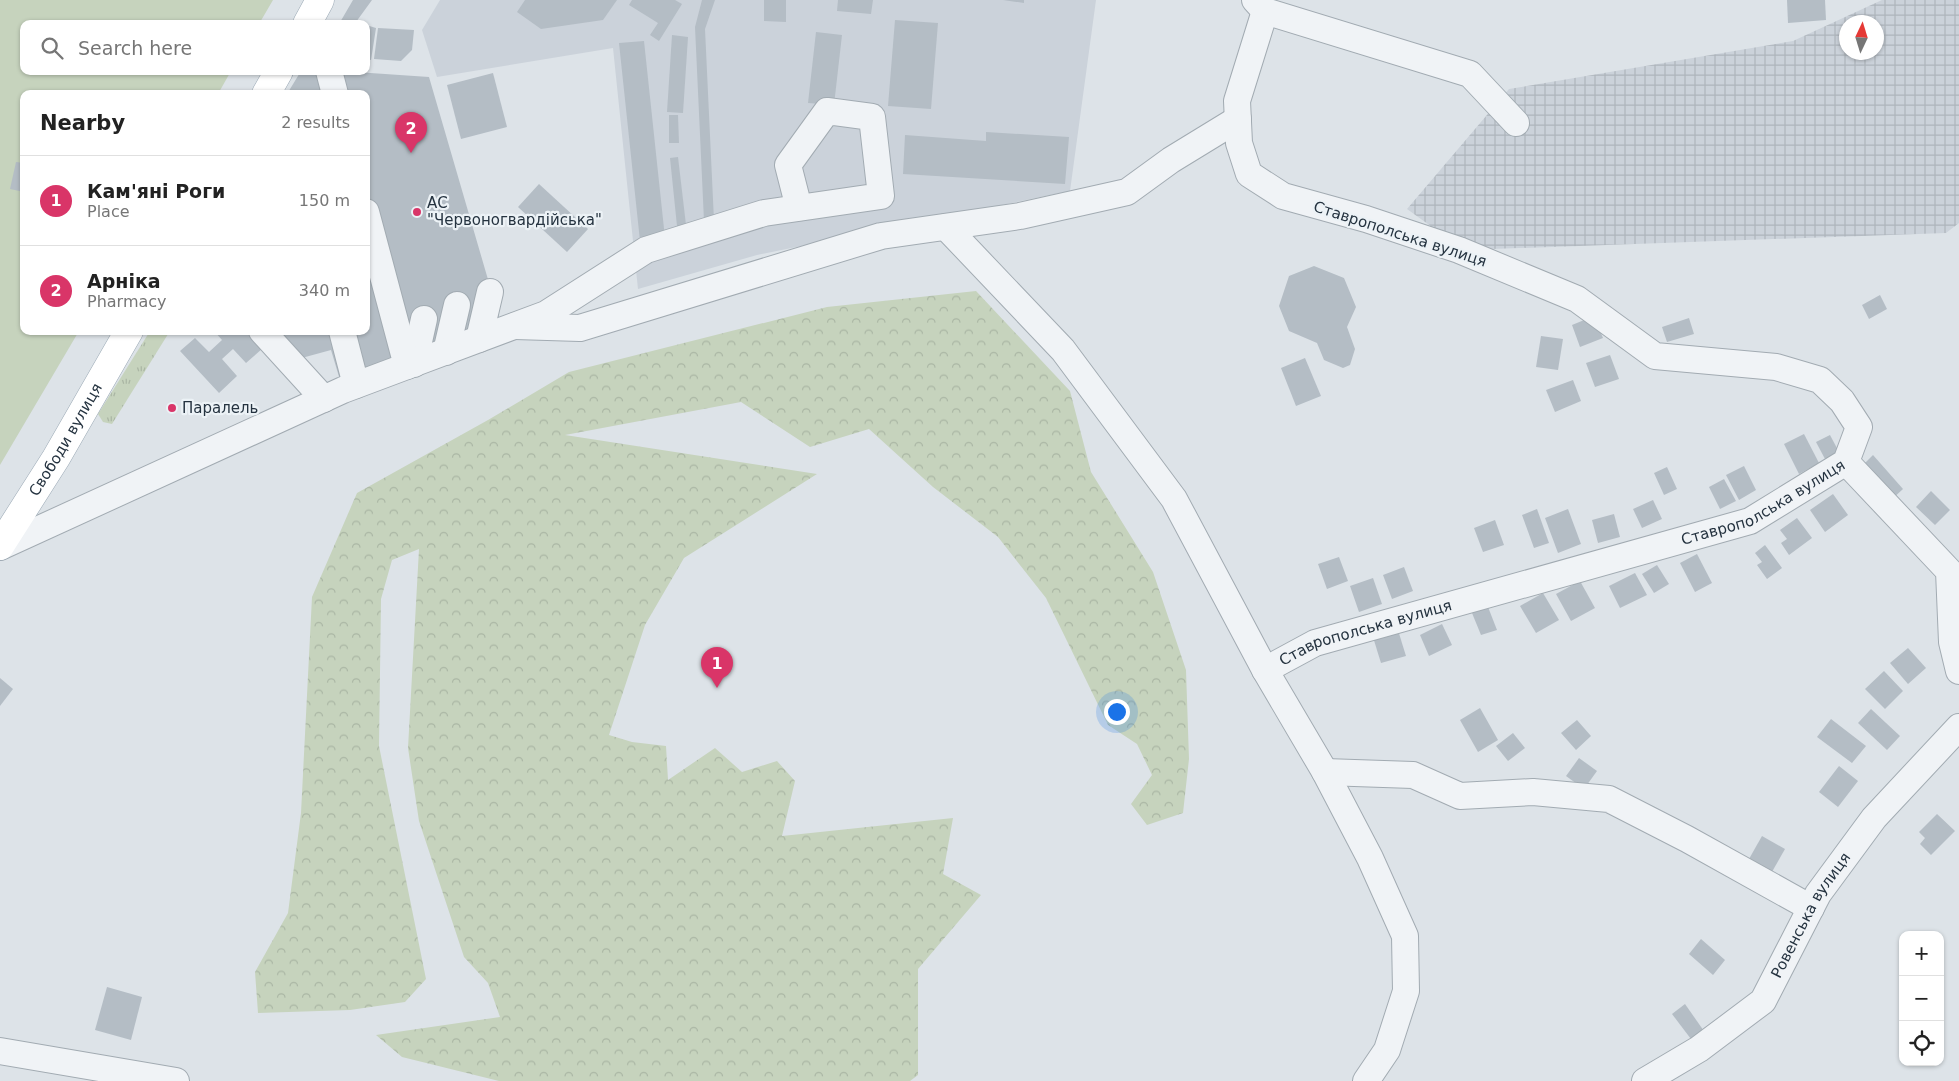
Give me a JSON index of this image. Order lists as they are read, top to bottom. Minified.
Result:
{"streets":{"main road":["Свободи вулиця"],"street":["Ставрополська вулиця","Ровенська вулиця"]},"places":["АС \"Червоногвардійська\"","Паралель"],"north":"top","page":{"search":"Search here","heading":["Nearby","2 results"],"pins":["2","1"],"list":[{"mark":"1","name":"Кам'яні Роги","note":"Place","value":"150 m"},{"mark":"2","name":"Арніка","note":"Pharmacy","value":"340 m"}],"map_buttons":["+","−"]}}
